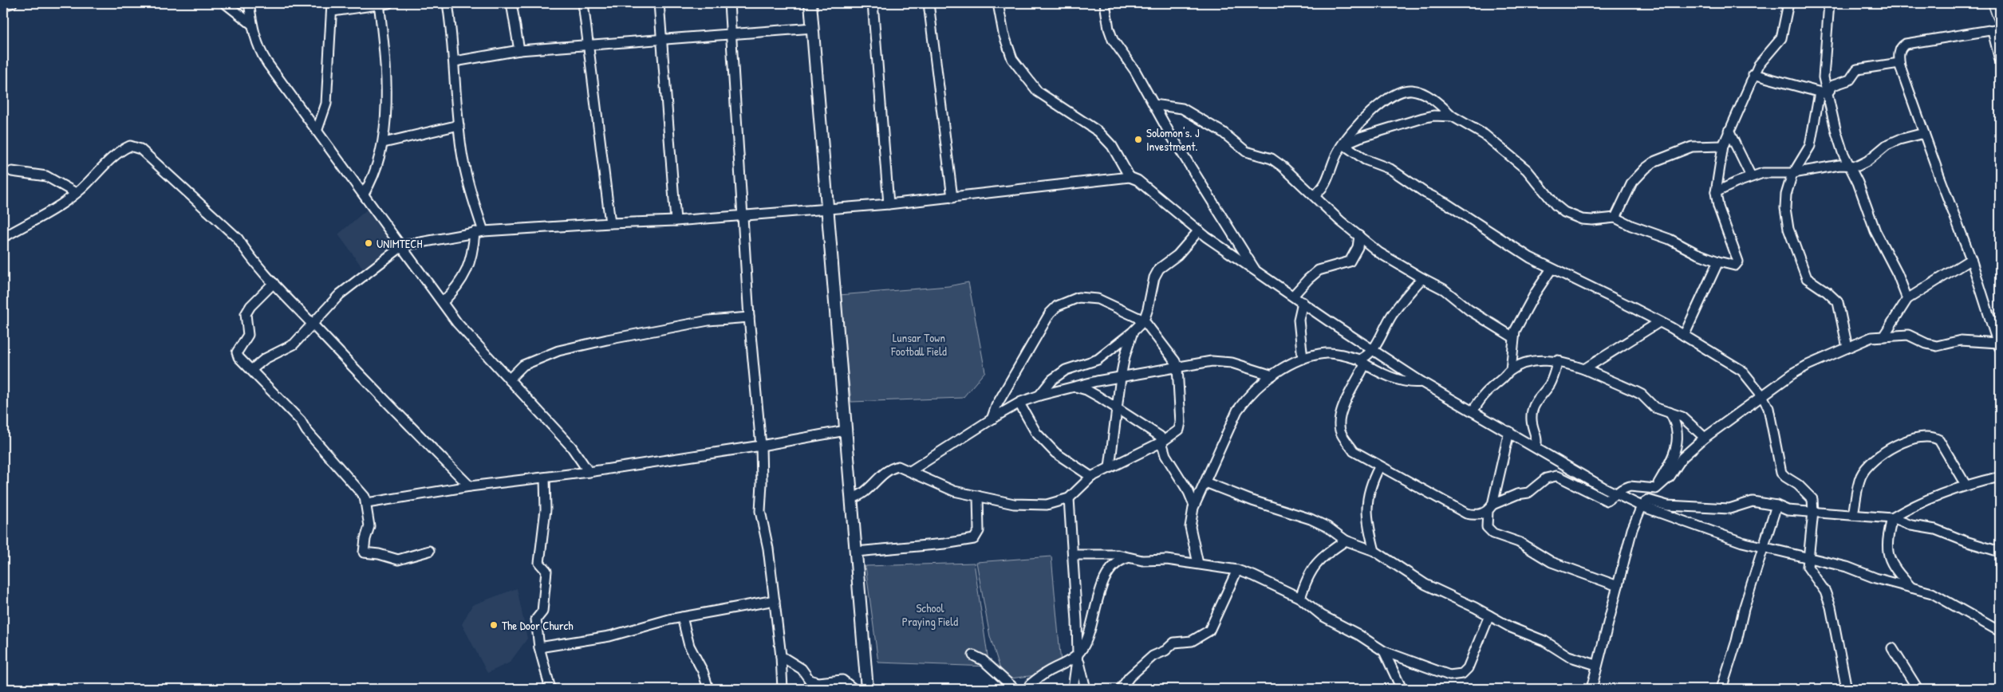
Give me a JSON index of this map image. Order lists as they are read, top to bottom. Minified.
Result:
{"parks":["Lunsar Town Football Field","School Praying Field"],"places":["Solomon's. J Investment.","UNIMTECH","The Door Church"]}
